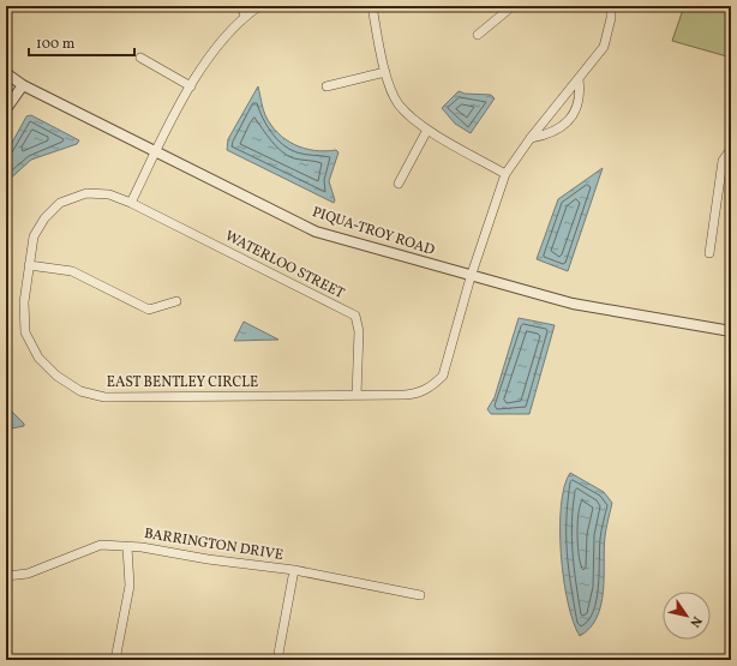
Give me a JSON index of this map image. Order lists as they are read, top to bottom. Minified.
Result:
{"streets":{"street":["PIQUA-TROY ROAD","WATERLOO STREET","EAST BENTLEY CIRCLE","BARRINGTON DRIVE"]},"crossings":[["PIQUA-TROY ROAD","EAST BENTLEY CIRCLE"],["WATERLOO STREET","EAST BENTLEY CIRCLE"]],"scale_bar":"100 m","north":"bottom right"}
